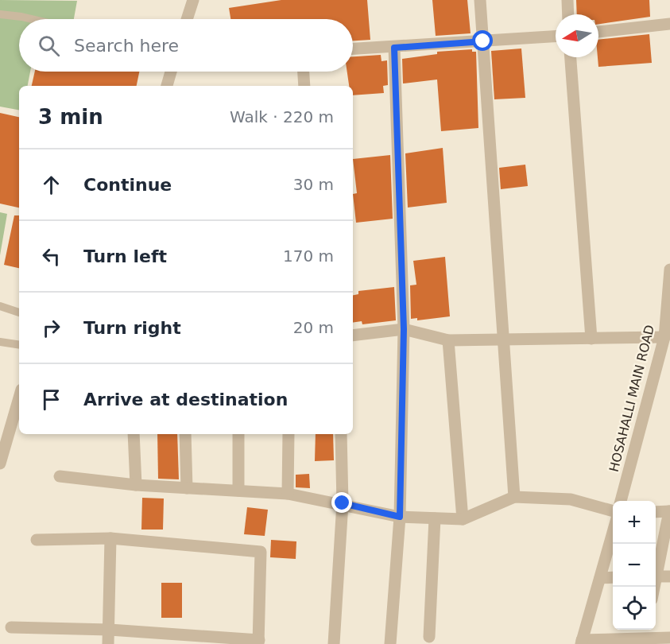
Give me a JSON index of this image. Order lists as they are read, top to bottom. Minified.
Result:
{"streets":{"street":["HOSAHALLI MAIN ROAD"]},"north":"left","page":{"search":"Search here","heading":["3 min","Walk · 220 m"],"list":[["Continue","30 m"],["Turn left","170 m"],["Turn right","20 m"],"Arrive at destination"],"map_buttons":["+","−"]}}
